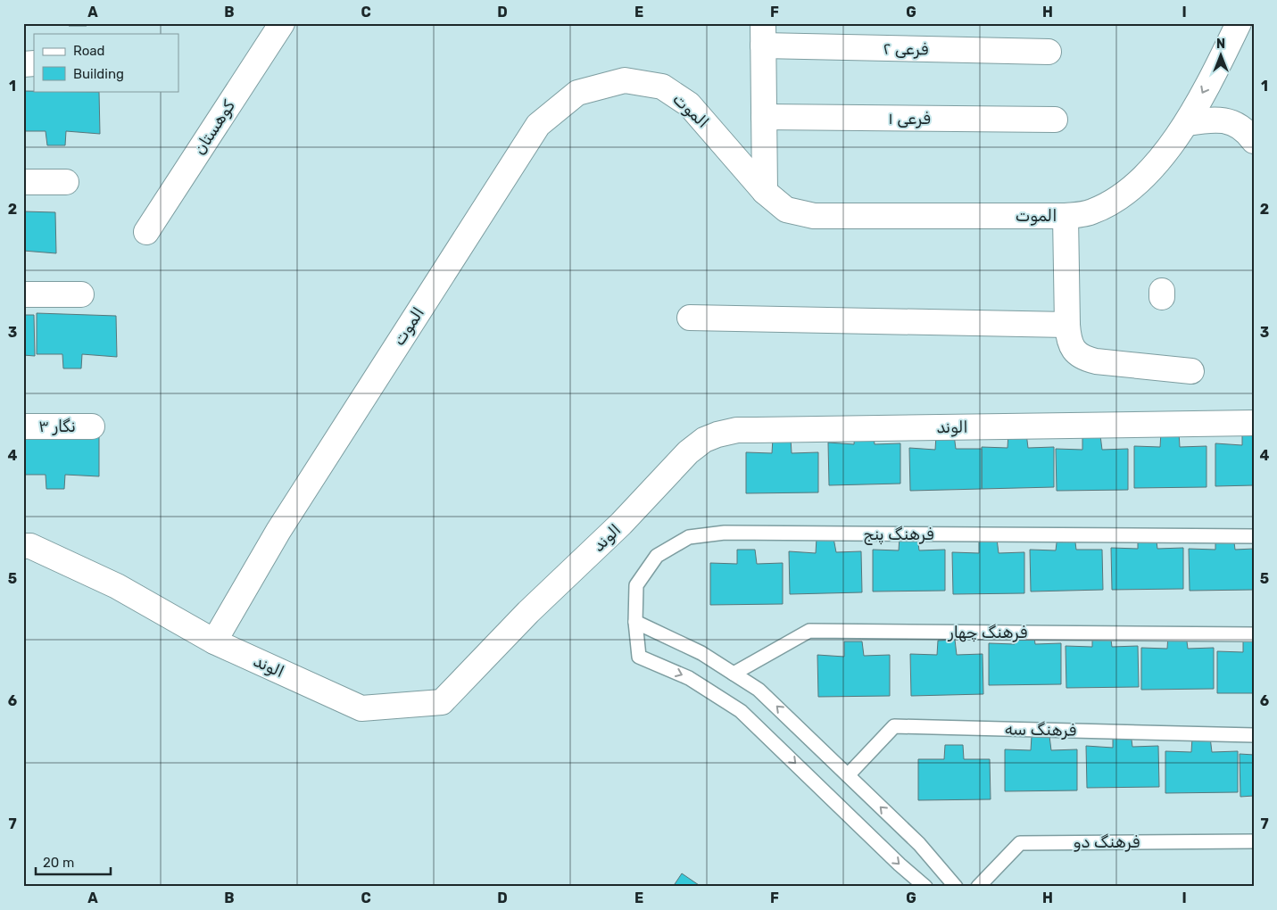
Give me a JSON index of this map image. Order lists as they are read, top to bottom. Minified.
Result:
{"streets":{"street":["فرعی ۲","الموت","فرعی ۱","کوهستان","نگار ۳","الوند"],"lane":["فرهنگ پنج","فرهنگ چهار","فرهنگ سه","فرهنگ دو"]},"crossings":[["الموت","الوند"]],"legend":["Road","Building"],"scale_bar":"20 m","north":"top","grid":{"columns":["A","B","C","D","E","F","G","H","I"],"rows":["1","2","3","4","5","6","7"]}}
